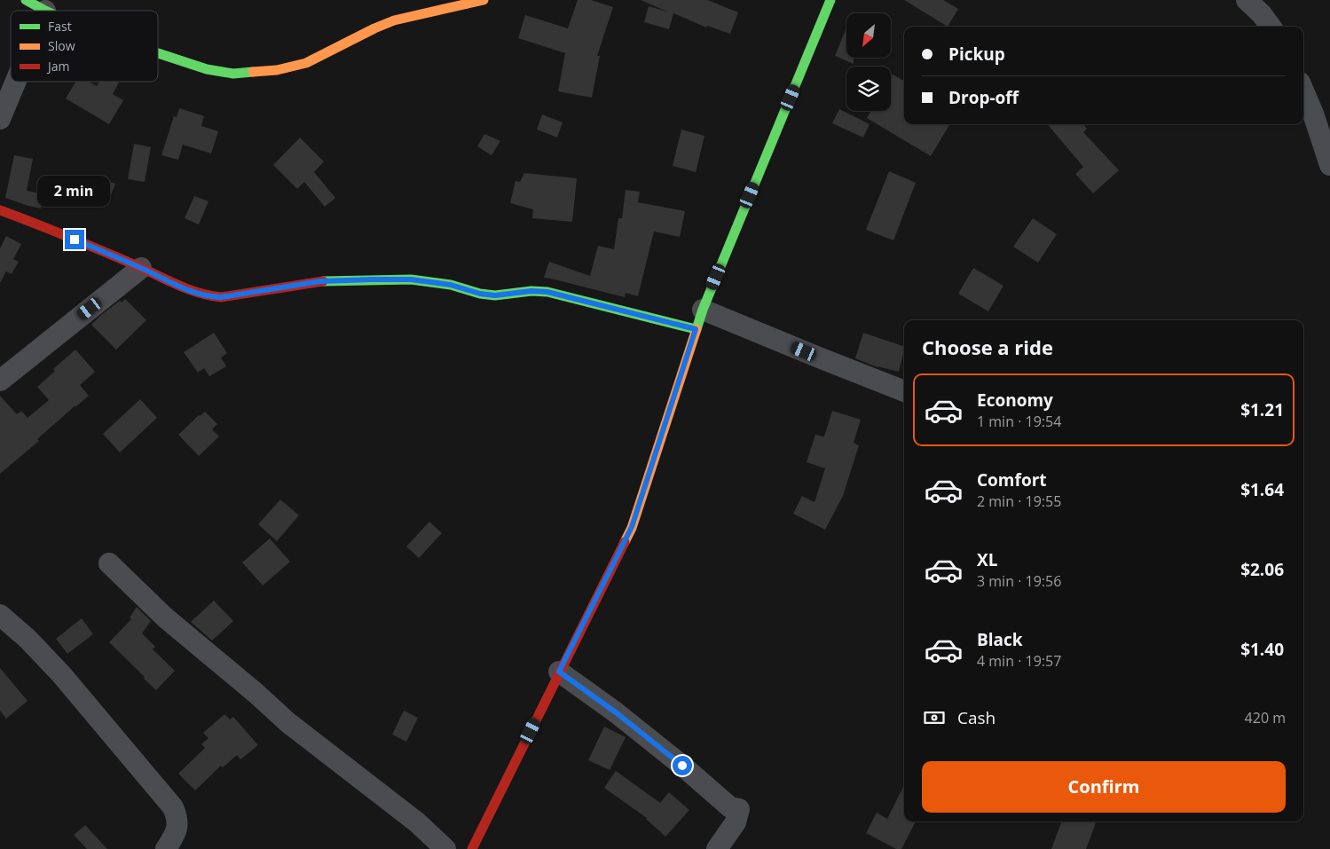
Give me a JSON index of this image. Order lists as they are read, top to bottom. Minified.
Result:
{"legend":["Fast","Slow","Jam"],"north":"bottom left","page":{"banner":["Pickup","Drop-off"],"bubble":"2 min","heading":"Choose a ride","list":[{"name":"Economy","note":"1 min · 19:54","value":"$1.21"},{"name":"Comfort","note":"2 min · 19:55","value":"$1.64"},{"name":"XL","note":"3 min · 19:56","value":"$2.06"},{"name":"Black","note":"4 min · 19:57","value":"$1.40"}],"pay":["Cash","420 m"],"buttons":"Confirm"}}
